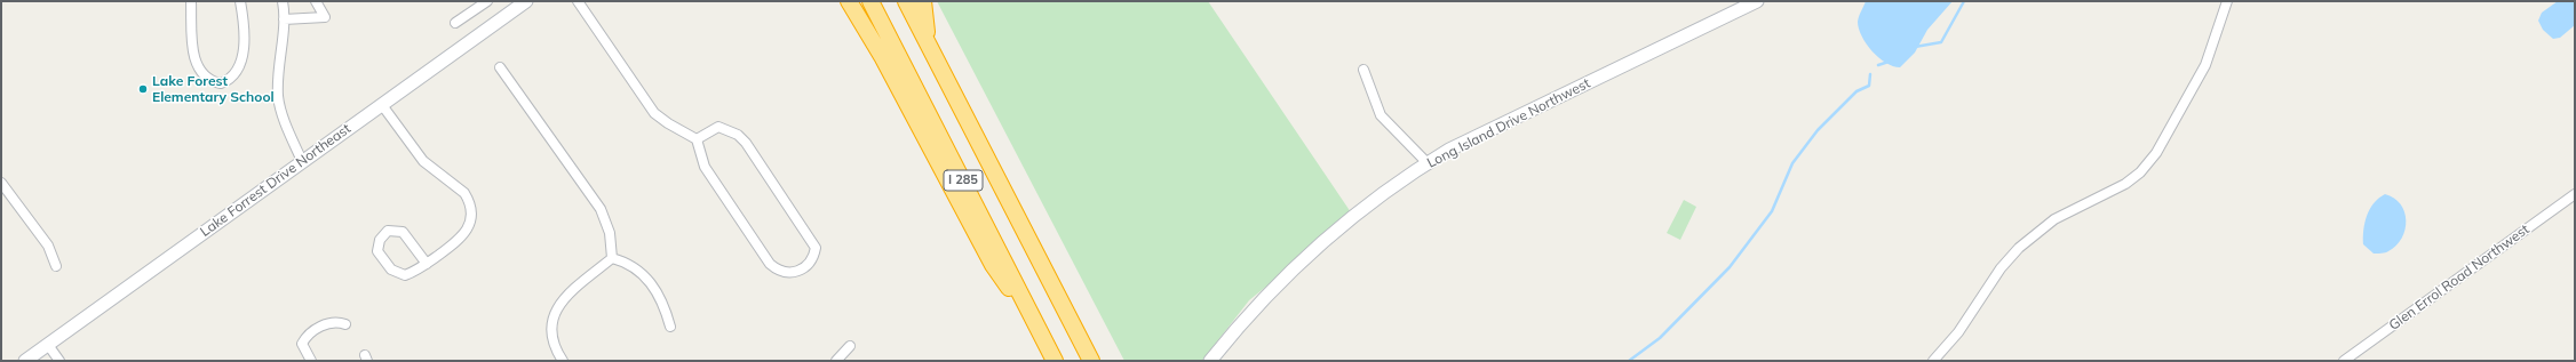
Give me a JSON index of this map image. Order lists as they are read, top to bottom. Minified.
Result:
{"streets":{"highway":["I 285"],"street":["Long Island Drive Northwest","Lake Forrest Drive Northeast","Glen Errol Road Northwest"]},"places":["Lake Forest Elementary School"]}
